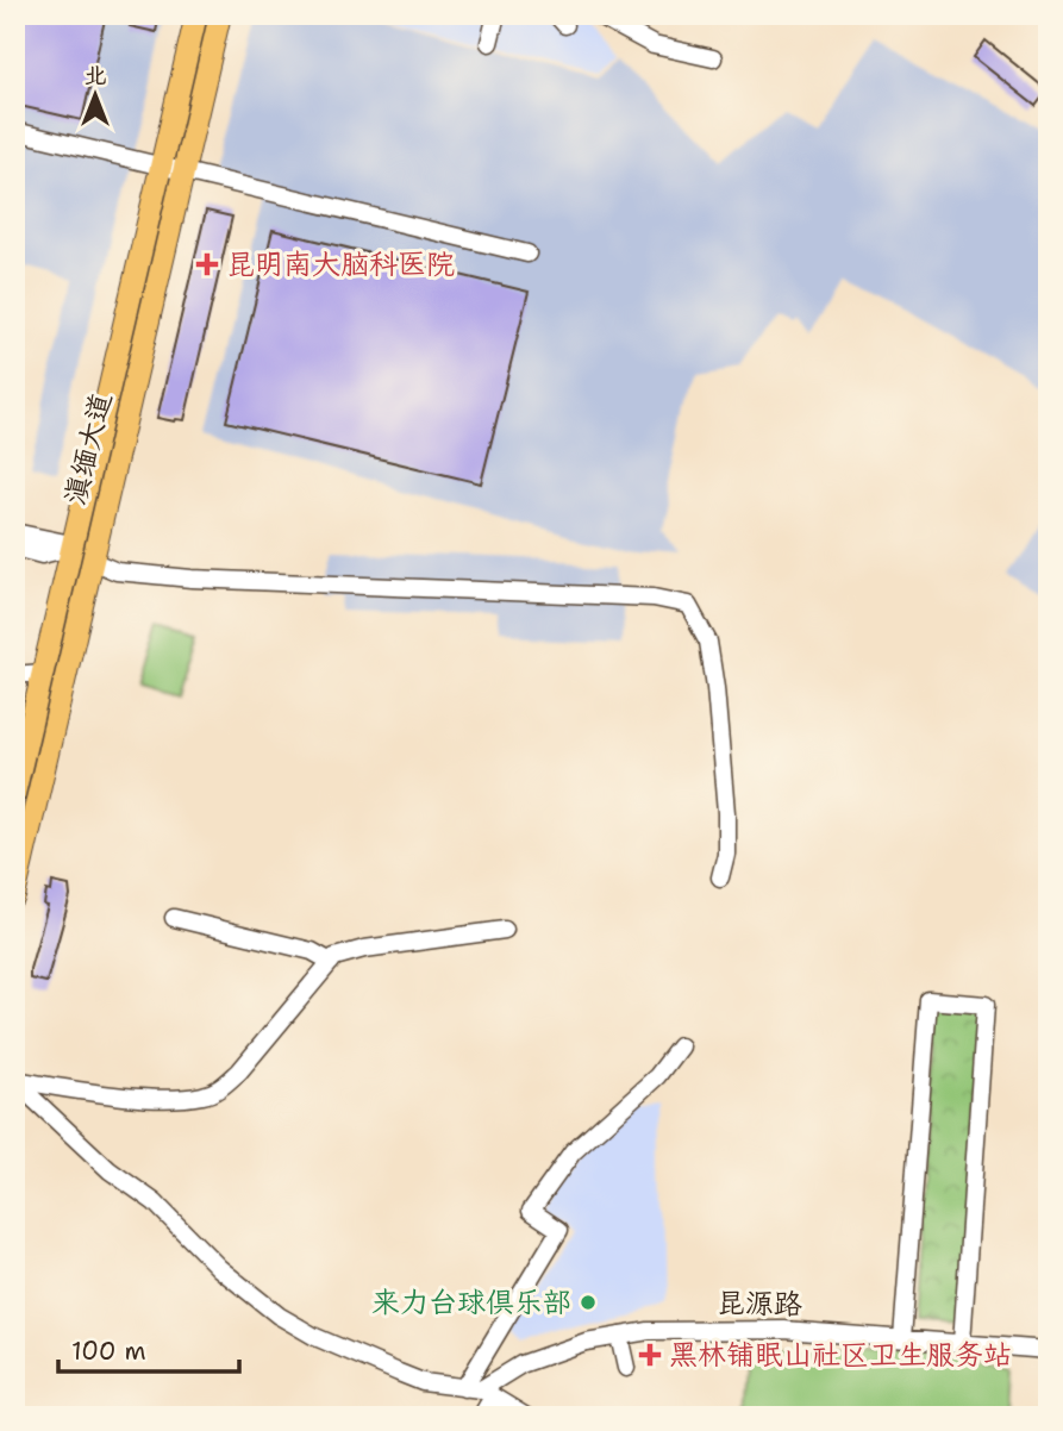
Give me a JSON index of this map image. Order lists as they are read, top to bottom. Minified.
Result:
{"streets":{"main road":["滇缅大道"],"street":["昆源路"]},"places":{"health":["昆明南大脑科医院","黑林铺眠山社区卫生服务站"],"other":["来力台球俱乐部"]},"scale_bar":"100 m","north":"top"}
